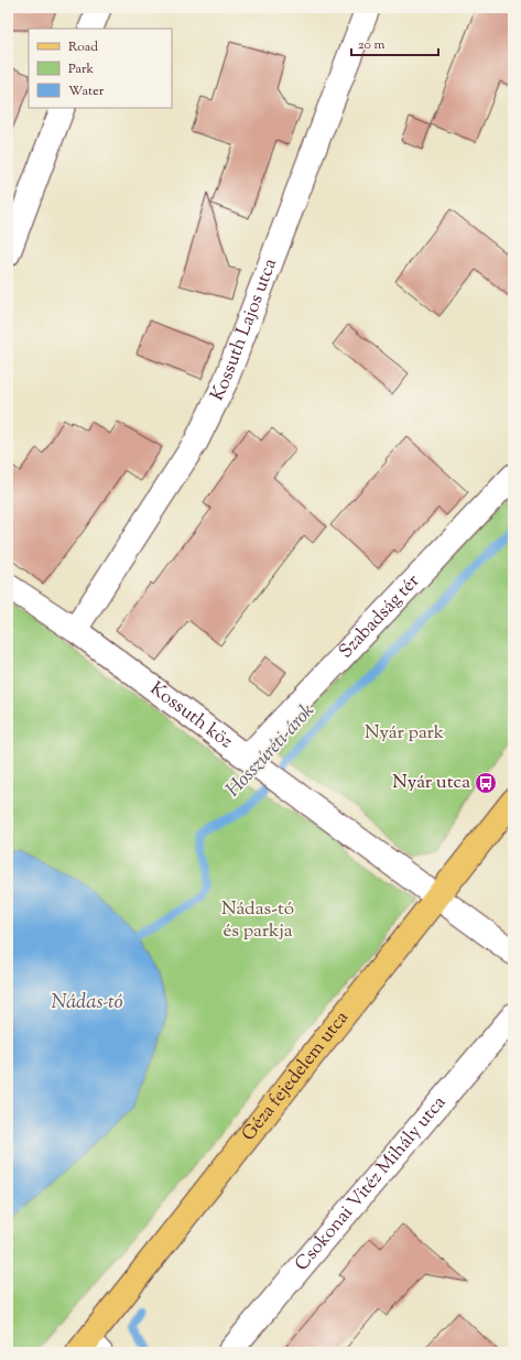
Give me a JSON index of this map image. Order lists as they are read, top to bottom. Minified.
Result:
{"streets":{"main road":["Géza fejedelem utca"],"street":["Kossuth Lajos utca","Szabadság tér","Kossuth köz","Csokonai Vitéz Mihály utca"]},"crossings":[["Kossuth Lajos utca","Kossuth köz"],["Szabadság tér","Kossuth köz"],["Kossuth köz","Géza fejedelem utca"]],"water":["Hosszúréti-árok","Nádas-tó"],"parks":["Nyár park","Nádas-tó és parkja"],"places":{"bus stop":["Nyár utca"]},"legend":["Road","Park","Water"],"scale_bar":"20 m"}
